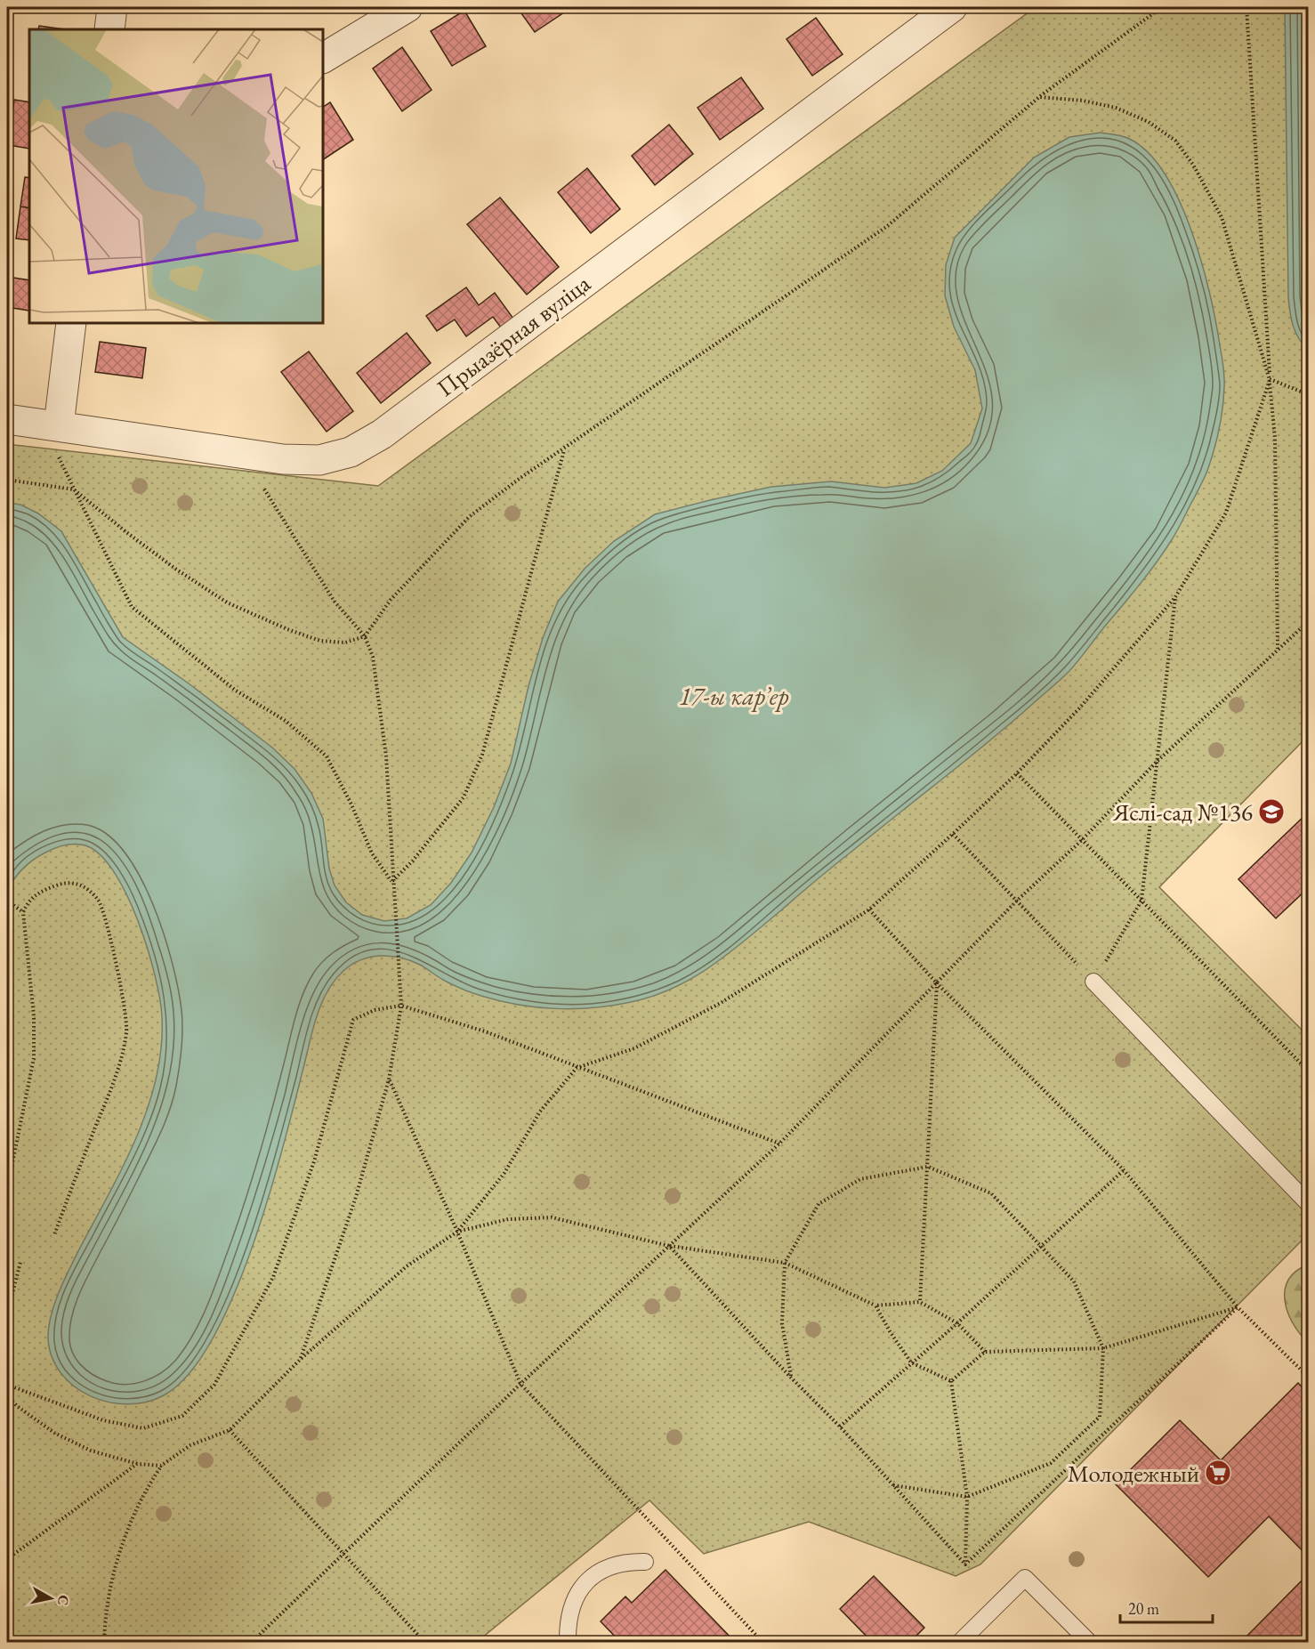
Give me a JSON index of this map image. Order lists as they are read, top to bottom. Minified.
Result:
{"streets":{"street":["Прыазёрная вуліца"]},"water":["17-ы кар’ер"],"places":{"school or university":["Яслі-сад №136"],"supermarket":["Молодежный"]},"scale_bar":"20 m","north":"right"}
